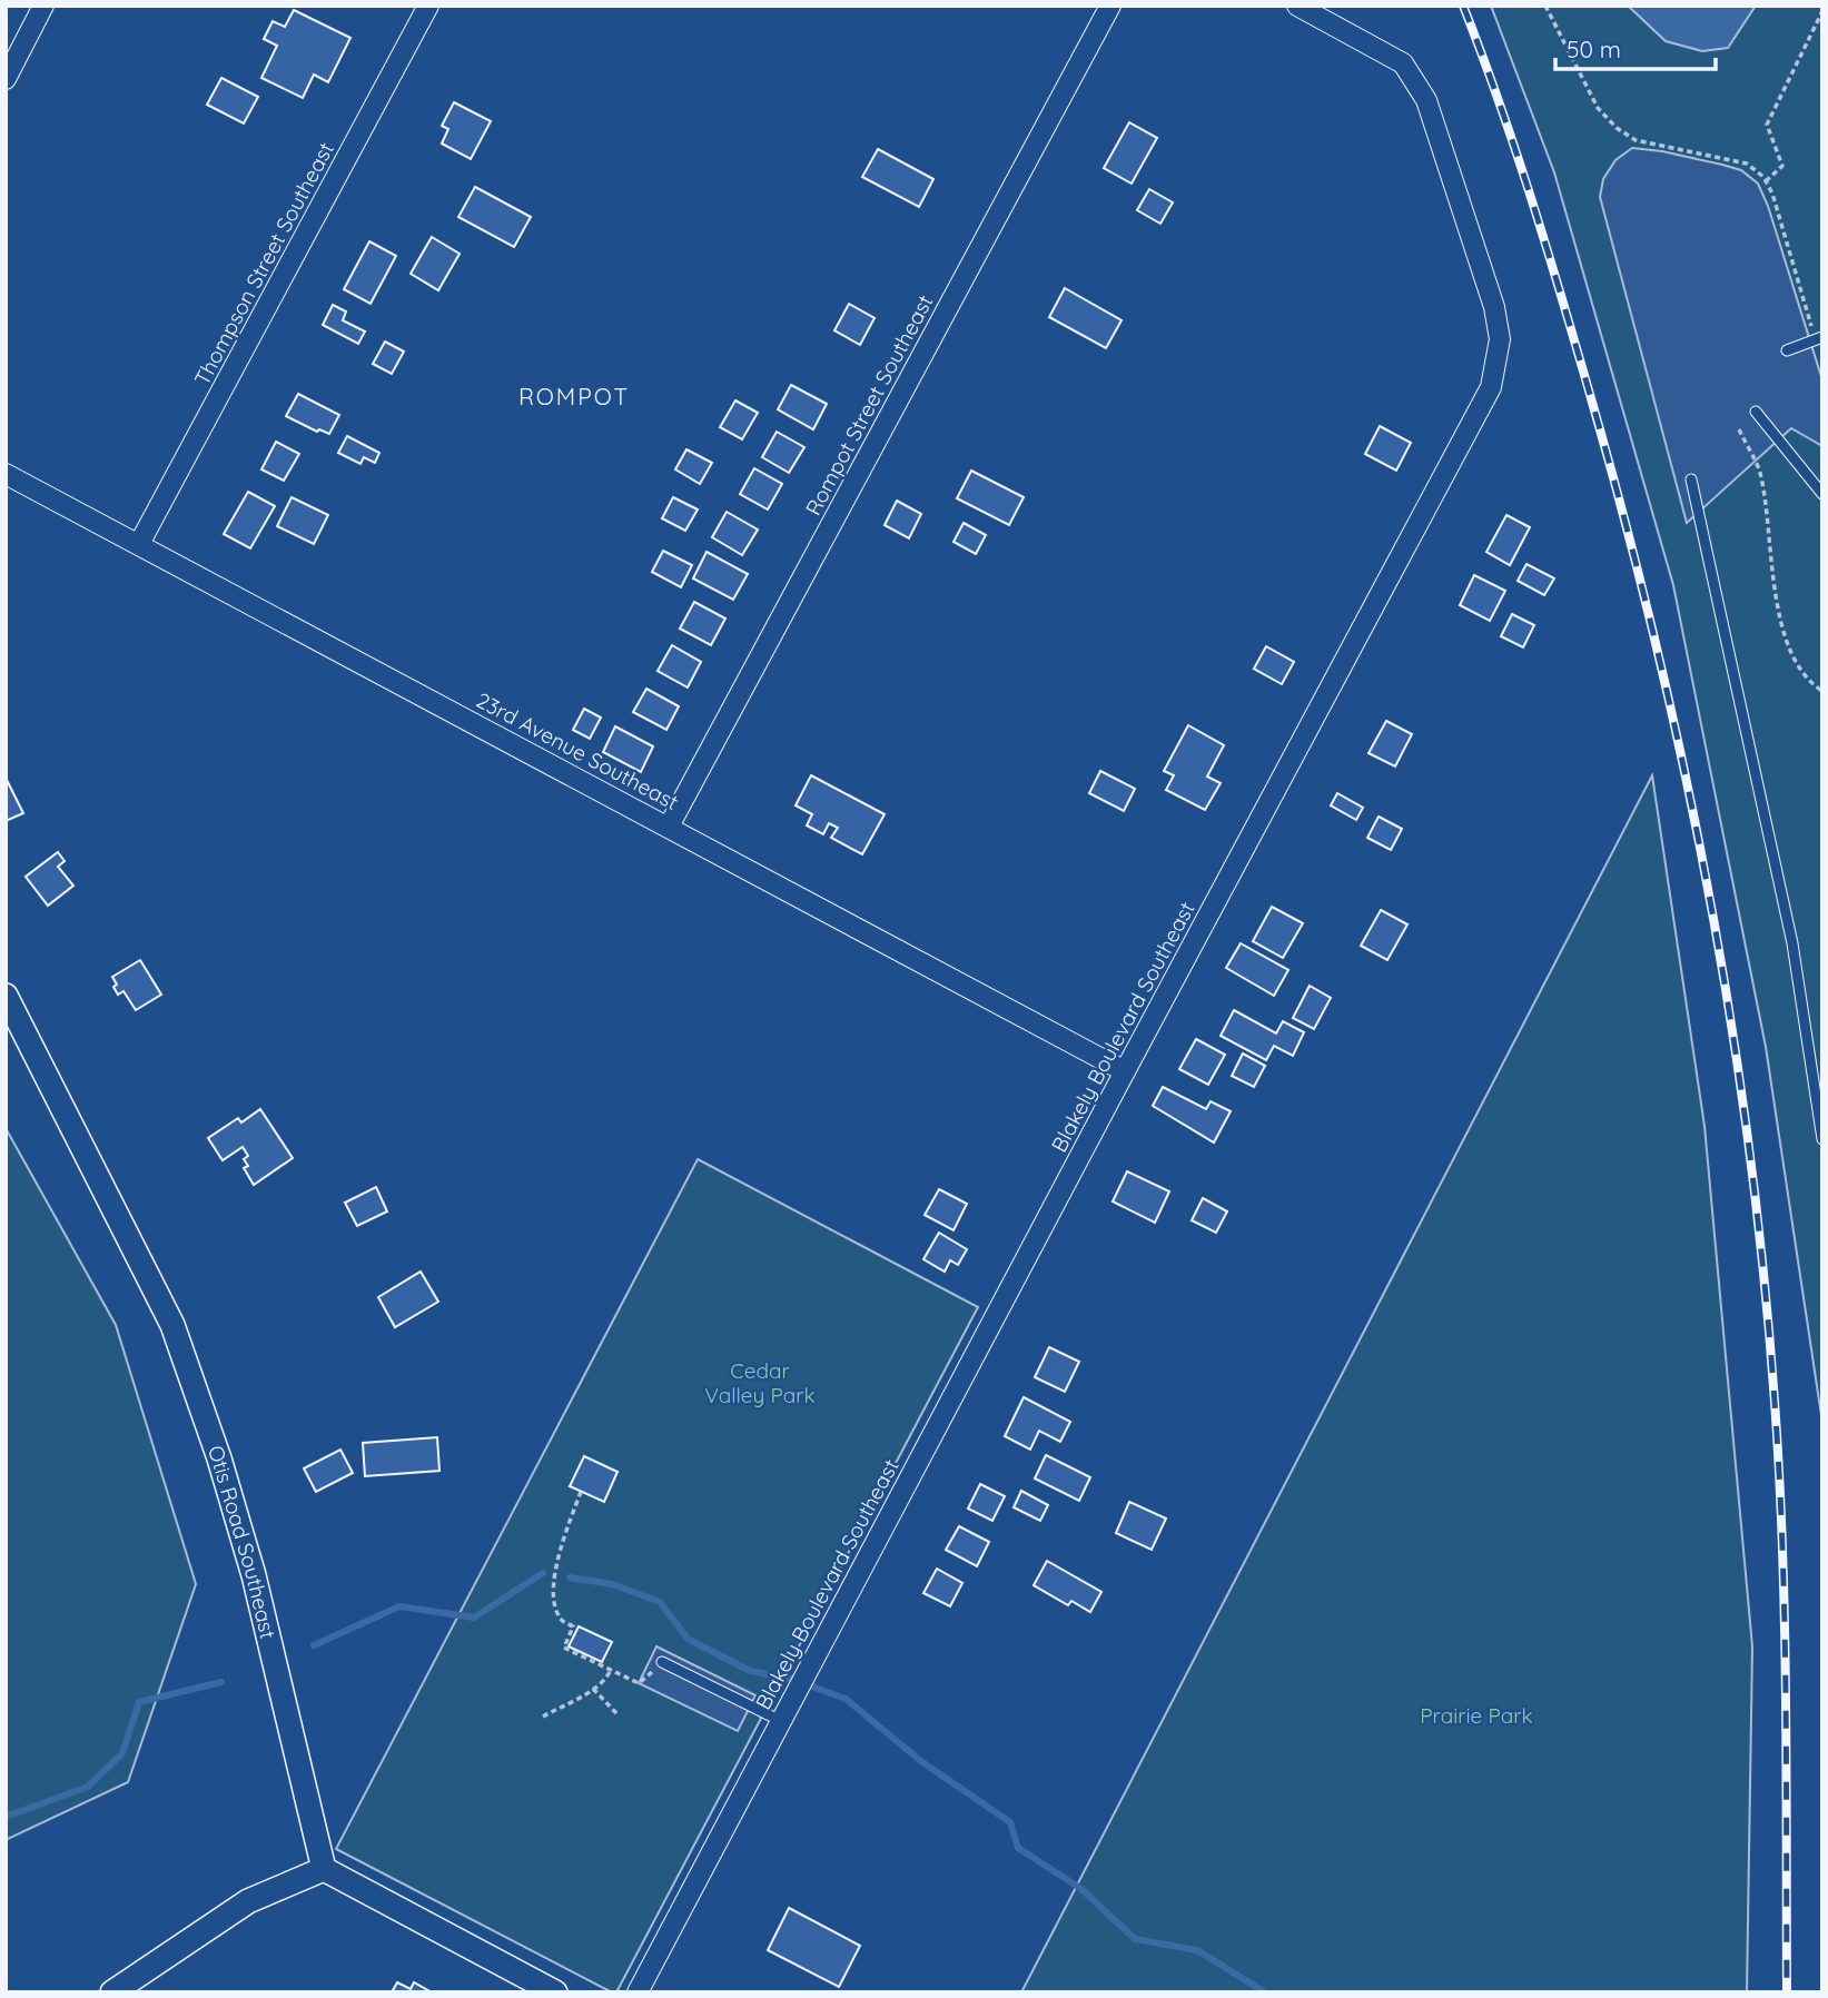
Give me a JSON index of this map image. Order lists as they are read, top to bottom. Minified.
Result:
{"streets":{"street":["Thompson Street Southeast","Rompot Street Southeast","23rd Avenue Southeast","Blakely Boulevard Southeast","Otis Road Southeast"]},"crossings":[["Thompson Street Southeast","23rd Avenue Southeast"],["Rompot Street Southeast","23rd Avenue Southeast"],["23rd Avenue Southeast","Blakely Boulevard Southeast"]],"districts":["ROMPOT"],"parks":["Cedar Valley Park","Prairie Park"],"scale_bar":"50 m"}
